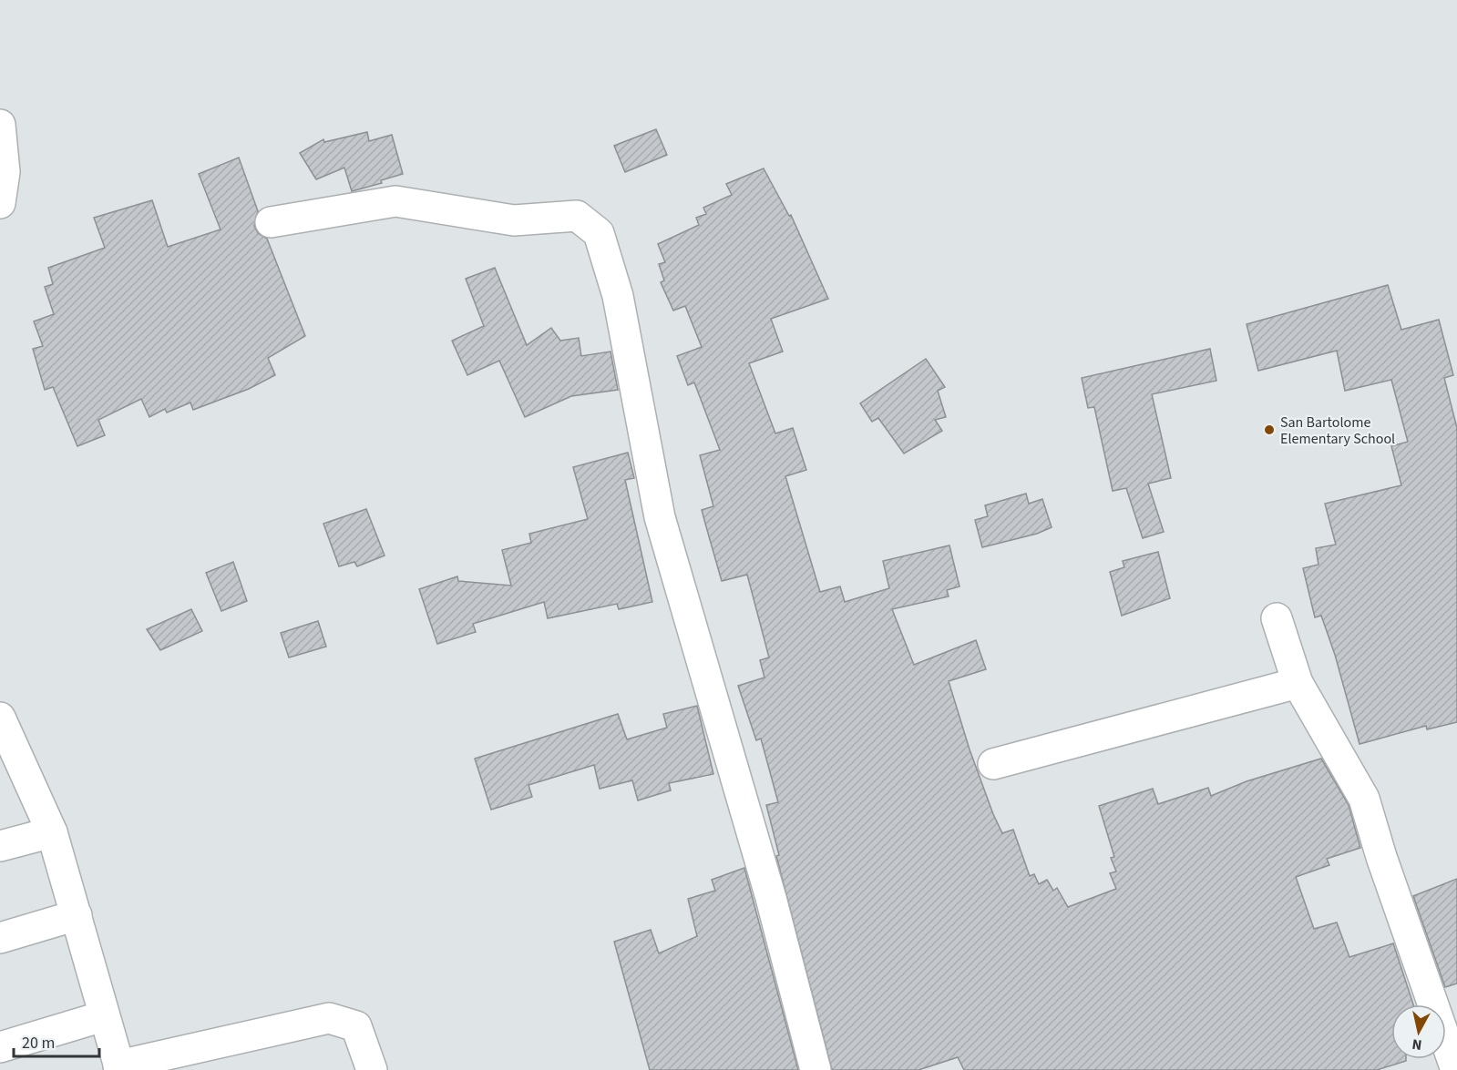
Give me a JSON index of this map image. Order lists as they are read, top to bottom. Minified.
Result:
{"places":["San Bartolome Elementary School"],"scale_bar":"20 m","north":"bottom"}
